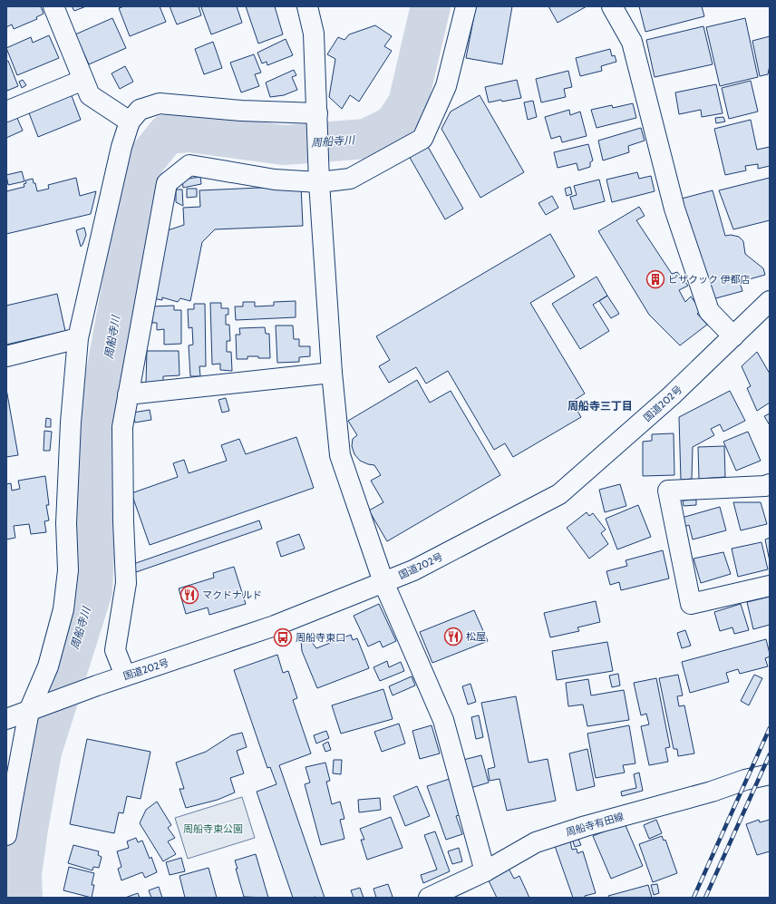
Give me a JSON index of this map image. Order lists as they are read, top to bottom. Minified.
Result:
{"streets":{"main road":["国道202号","周船寺有田線"]},"districts":["周船寺三丁目"],"water":["周船寺川"],"parks":["周船寺東公園"],"places":{"building":["ピザクック 伊都店"],"restaurant":["マクドナルド","松屋"],"bus stop":["周船寺東口"]}}
